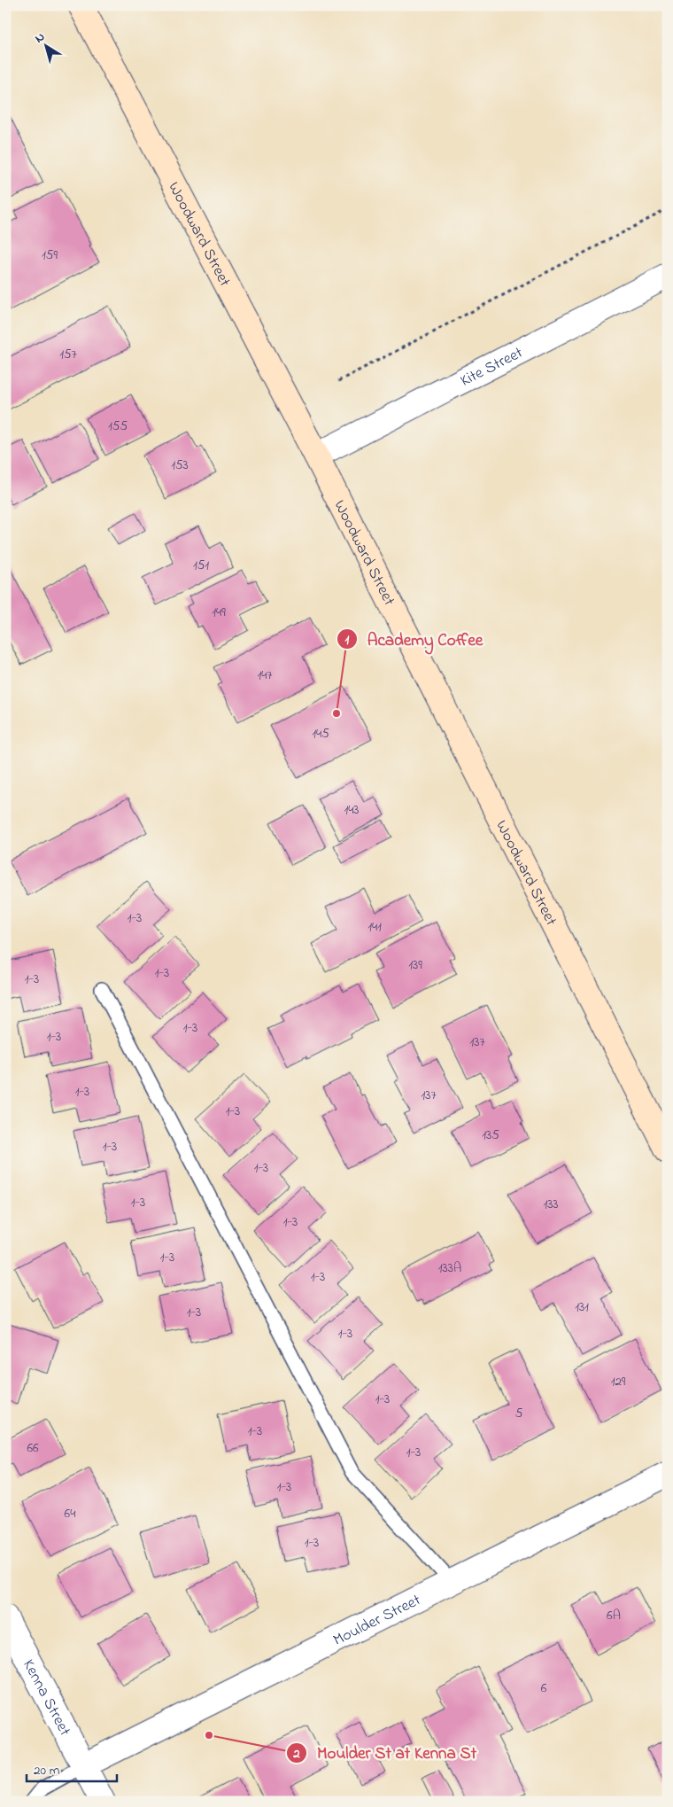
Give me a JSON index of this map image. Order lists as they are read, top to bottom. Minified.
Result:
{"streets":{"street":["Woodward Street","Kite Street","Moulder Street","Kenna Street"]},"crossings":[["Woodward Street","Kite Street"],["Moulder Street","Kenna Street"]],"places":["Academy Coffee","Moulder St at Kenna St"],"house_numbers":["159","157","155","153","151","149","147","145","143","1-3","141","139","1-3","1-3","1-3","1-3","137","1-3","137","1-3","135","1-3","1-3","1-3","133","1-3","1-3","133A","1-3","131","1-3","1-3","129","1-3","5","1-3","66","1-3","1-3","64","1-3","6A","6"],"scale_bar":"20 m","north":"top left"}
